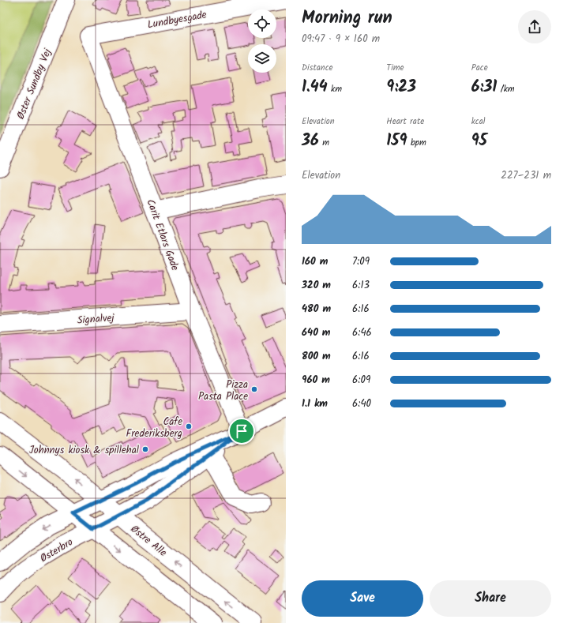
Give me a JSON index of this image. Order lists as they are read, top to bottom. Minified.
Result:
{"streets":{"street":["Lundbyesgade","Øster Sundby Vej","Carit Etlars Gade","Signalvej","Østre Alle","Østerbro"]},"crossings":[["Lundbyesgade","Carit Etlars Gade"],["Carit Etlars Gade","Signalvej"],["Carit Etlars Gade","Østerbro"],["Østre Alle","Østerbro"]],"places":["Pizza Pasta Place","Cafe Frederiksberg","Johnnys kiosk & spillehal"],"page":{"heading":["Morning run","09:47 · 9 × 160 m"],"stats":[["Distance","1.44 km"],["Time","9:23"],["Pace","6:31 /km"],["Elevation","36 m"],["Heart rate","159 bpm"],["kcal","95"]],"chart":["Elevation","227–231 m"],"list":[{"name":"160 m","note":"7:09"},{"name":"320 m","note":"6:13"},{"name":"480 m","note":"6:16"},{"name":"640 m","note":"6:46"},{"name":"800 m","note":"6:16"},{"name":"960 m","note":"6:09"},{"name":"1.1 km","note":"6:40"}],"buttons":["Save","Share"]}}
